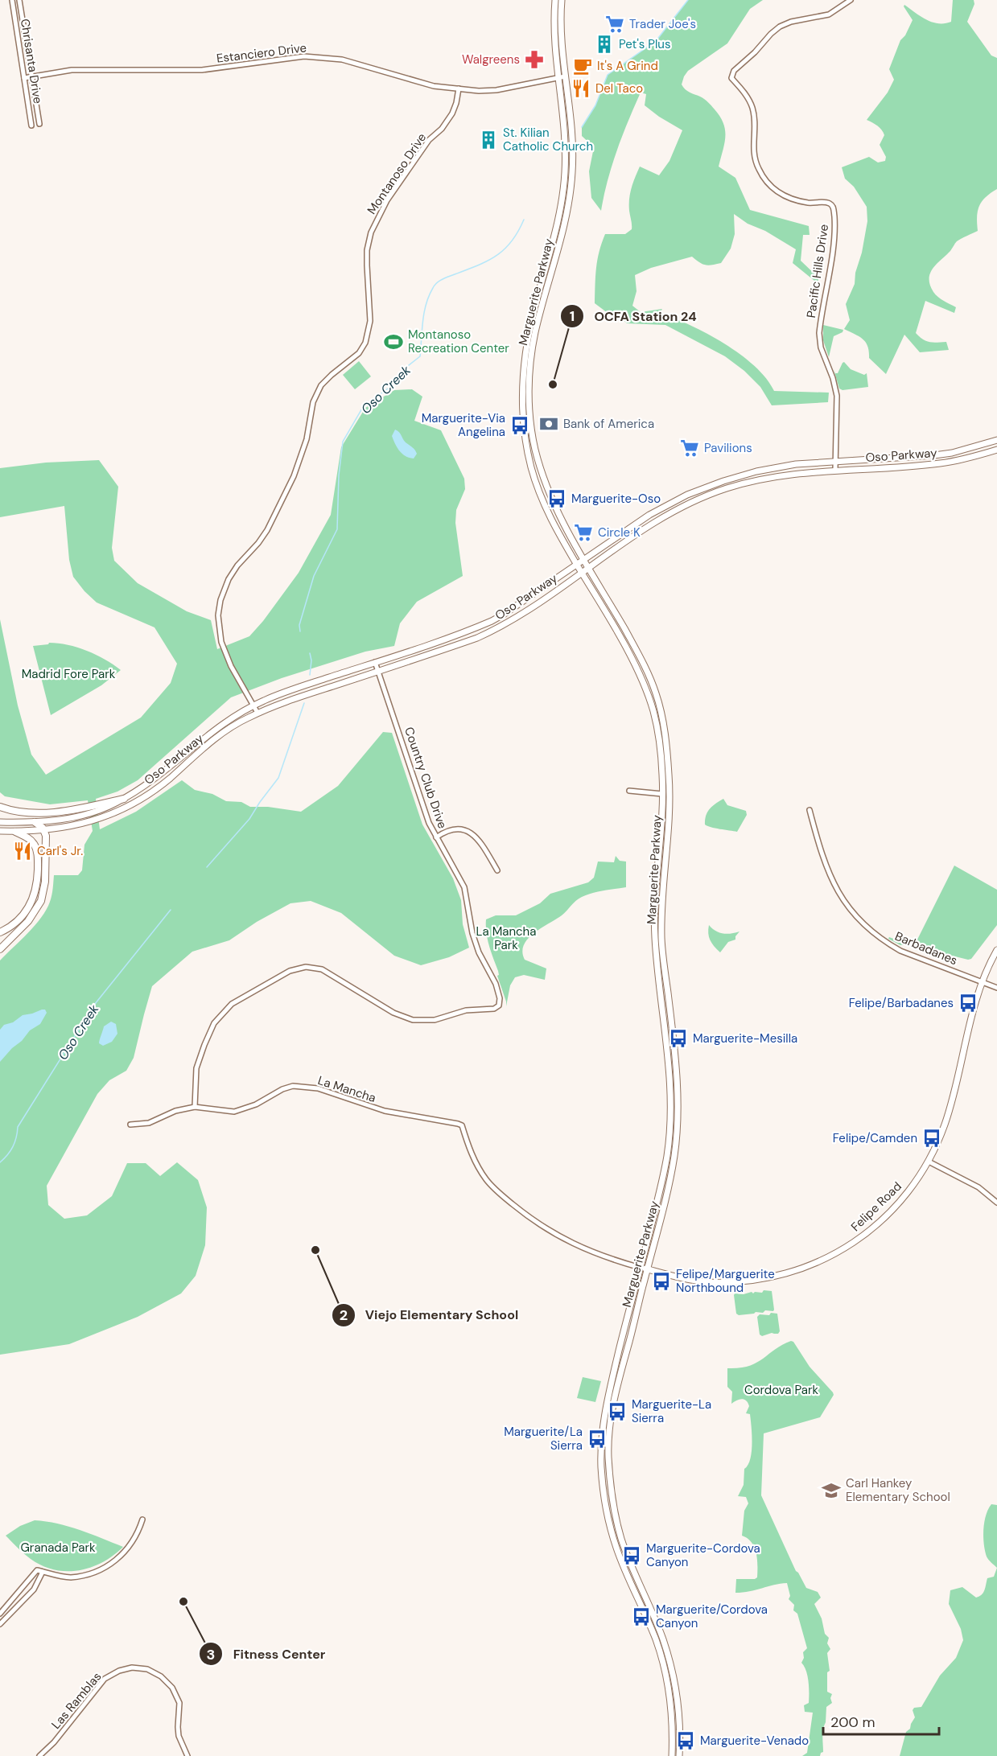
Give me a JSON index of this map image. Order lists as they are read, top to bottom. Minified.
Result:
{"streets":{"main road":["Marguerite Parkway","Oso Parkway","Felipe Road"],"street":["Estanciero Drive","Chrisanta Drive","Montanoso Drive","Pacific Hills Drive","Country Club Drive","Barbadanes","La Mancha","Las Ramblas"]},"crossings":[["Estanciero Drive","Chrisanta Drive"],["Estanciero Drive","Montanoso Drive"],["Estanciero Drive","Marguerite Parkway"],["Montanoso Drive","Oso Parkway"],["Pacific Hills Drive","Oso Parkway"],["Marguerite Parkway","Oso Parkway"],["Marguerite Parkway","La Mancha"],["Marguerite Parkway","Felipe Road"],["Oso Parkway","Country Club Drive"],["Country Club Drive","La Mancha"],["Barbadanes","Felipe Road"],["La Mancha","Felipe Road"]],"water":["Oso Creek"],"parks":["Madrid Fore Park","La Mancha Park","Cordova Park","Granada Park"],"places":{"supermarket":["Trader Joe's","Pavilions","Circle K"],"building":["Pet's Plus","St. Kilian Catholic Church"],"pharmacy":["Walgreens"],"cafe":["It's A Grind"],"restaurant":["Del Taco","Carl's Jr."],"sports":["Montanoso Recreation Center"],"other":["OCFA Station 24","Viejo Elementary School","Fitness Center"],"bank":["Bank of America"],"bus stop":["Marguerite-Via Angelina","Marguerite-Oso","Felipe/Barbadanes","Marguerite-Mesilla","Felipe/Camden","Felipe/Marguerite Northbound","Marguerite-La Sierra","Marguerite/La Sierra","Marguerite-Cordova Canyon","Marguerite/Cordova Canyon","Marguerite-Venado"],"school or university":["Carl Hankey Elementary School"]},"scale_bar":"200 m"}
